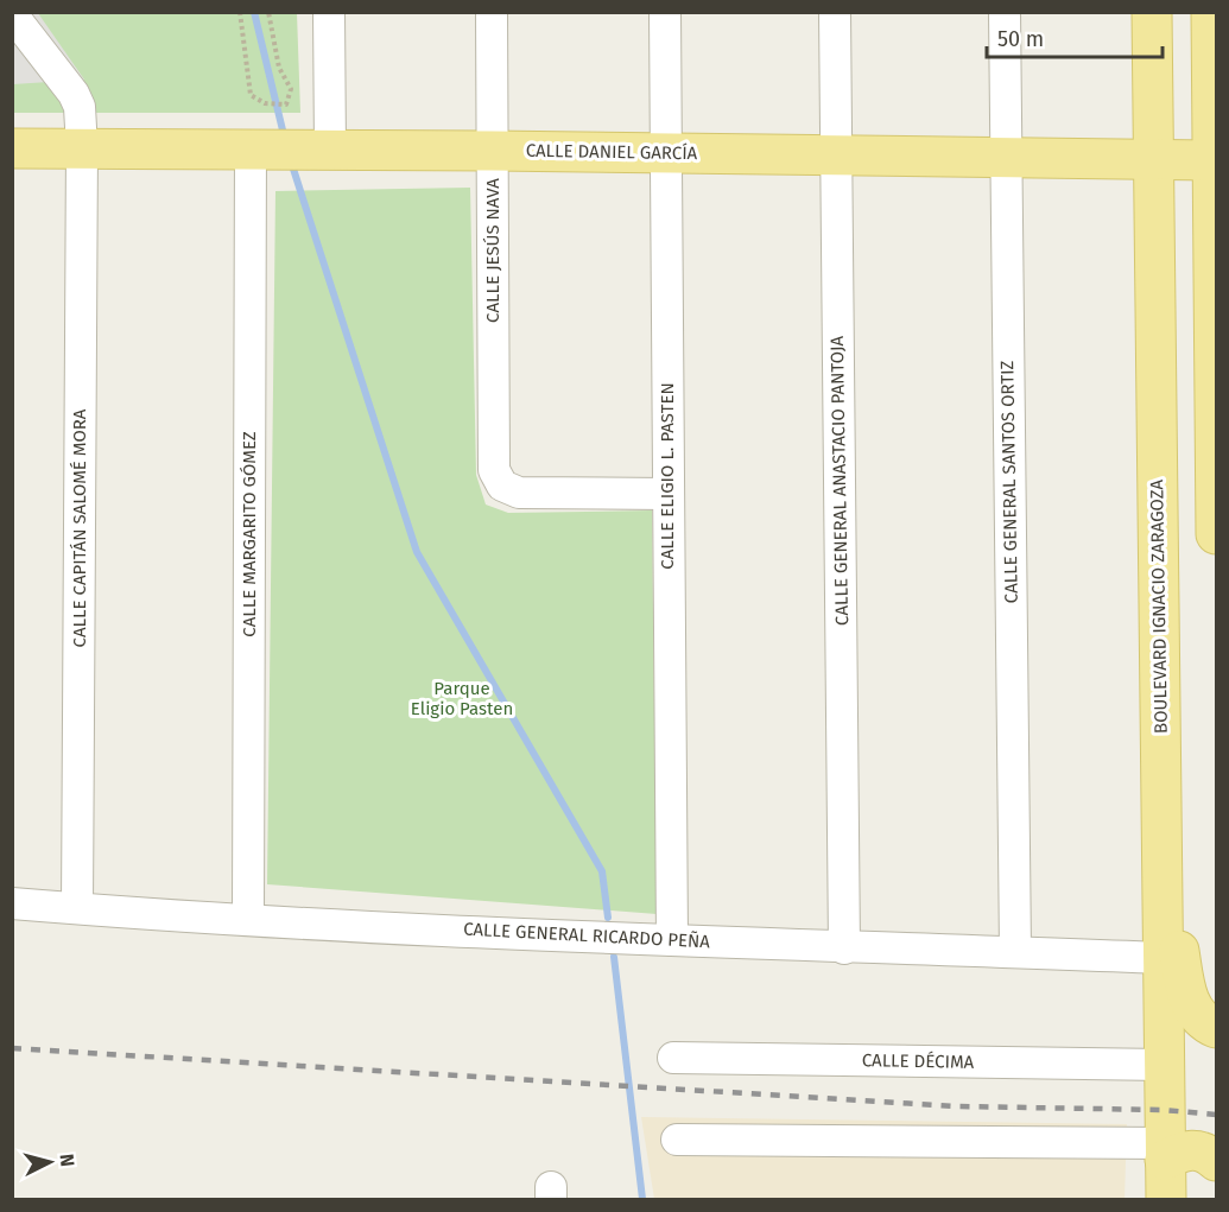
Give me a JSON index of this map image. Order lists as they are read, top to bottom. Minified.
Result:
{"streets":{"main road":["CALLE DANIEL GARCÍA","BOULEVARD IGNACIO ZARAGOZA"],"street":["CALLE JESÚS NAVA","CALLE ELIGIO L. PASTEN","CALLE GENERAL ANASTACIO PANTOJA","CALLE GENERAL SANTOS ORTIZ","CALLE CAPITÁN SALOMÉ MORA","CALLE MARGARITO GÓMEZ","CALLE GENERAL RICARDO PEÑA","CALLE DÉCIMA"]},"crossings":[["CALLE DANIEL GARCÍA","CALLE JESÚS NAVA"],["CALLE DANIEL GARCÍA","CALLE ELIGIO L. PASTEN"],["CALLE DANIEL GARCÍA","CALLE GENERAL ANASTACIO PANTOJA"],["CALLE DANIEL GARCÍA","CALLE GENERAL SANTOS ORTIZ"],["CALLE DANIEL GARCÍA","CALLE CAPITÁN SALOMÉ MORA"],["CALLE DANIEL GARCÍA","CALLE MARGARITO GÓMEZ"],["CALLE DANIEL GARCÍA","BOULEVARD IGNACIO ZARAGOZA"],["CALLE JESÚS NAVA","CALLE ELIGIO L. PASTEN"],["CALLE ELIGIO L. PASTEN","CALLE GENERAL RICARDO PEÑA"],["CALLE GENERAL ANASTACIO PANTOJA","CALLE GENERAL RICARDO PEÑA"],["CALLE GENERAL SANTOS ORTIZ","CALLE GENERAL RICARDO PEÑA"],["CALLE CAPITÁN SALOMÉ MORA","CALLE GENERAL RICARDO PEÑA"],["CALLE MARGARITO GÓMEZ","CALLE GENERAL RICARDO PEÑA"],["BOULEVARD IGNACIO ZARAGOZA","CALLE GENERAL RICARDO PEÑA"],["BOULEVARD IGNACIO ZARAGOZA","CALLE DÉCIMA"]],"parks":["Parque Eligio Pasten"],"scale_bar":"50 m","north":"right"}
